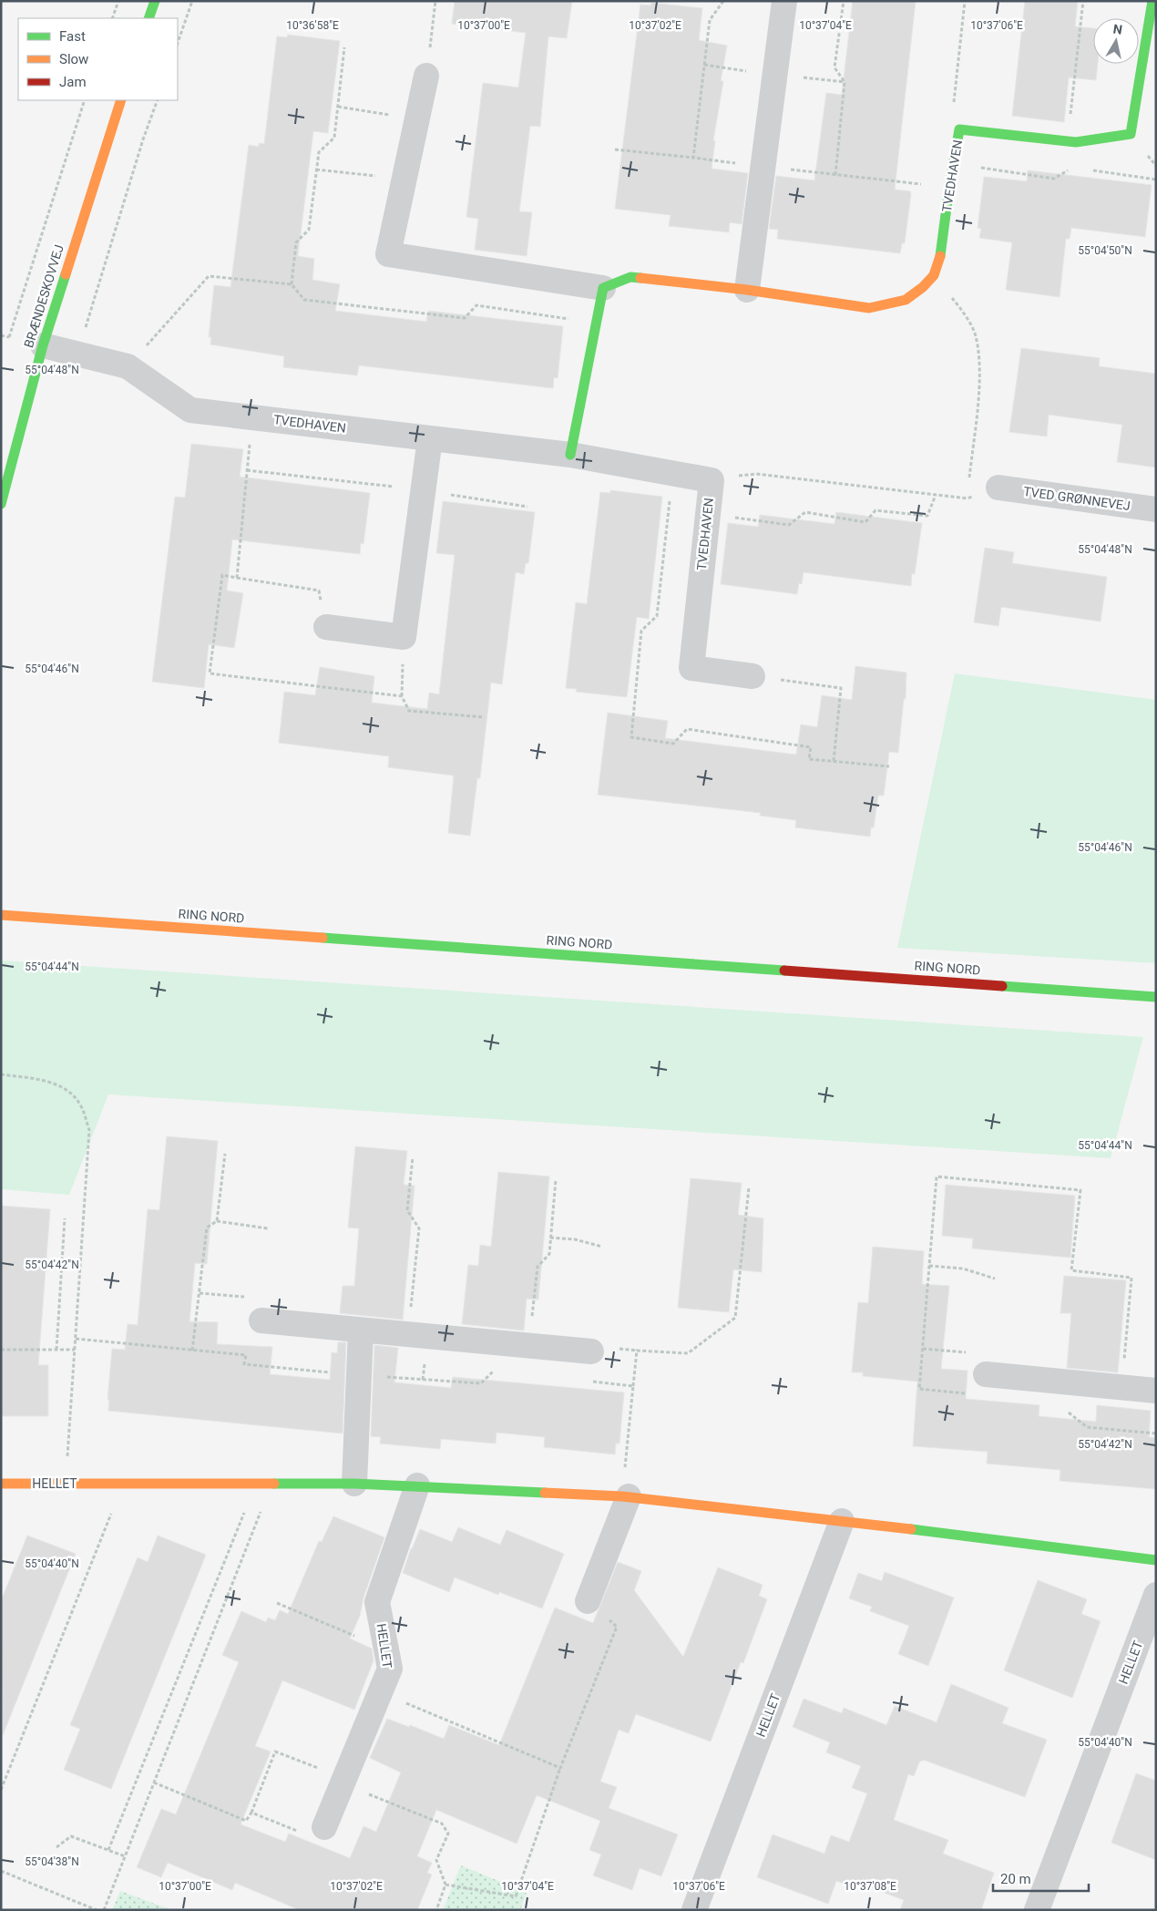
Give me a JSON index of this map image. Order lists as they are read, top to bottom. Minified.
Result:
{"streets":{"street":["TVEDHAVEN","BRÆNDESKOVVEJ","TVED GRØNNEVEJ","RING NORD","HELLET"]},"crossings":[["TVEDHAVEN","BRÆNDESKOVVEJ"]],"legend":["Fast","Slow","Jam"],"scale_bar":"20 m","north":"top","coordinates":["10°36'58\"E","10°37'00\"E","10°37'02\"E","10°37'04\"E","10°37'06\"E","55°04'50\"N","55°04'48\"N","55°04'46\"N","55°04'44\"N","55°04'42\"N","55°04'40\"N","55°04'38\"N","10°37'08\"E"]}
